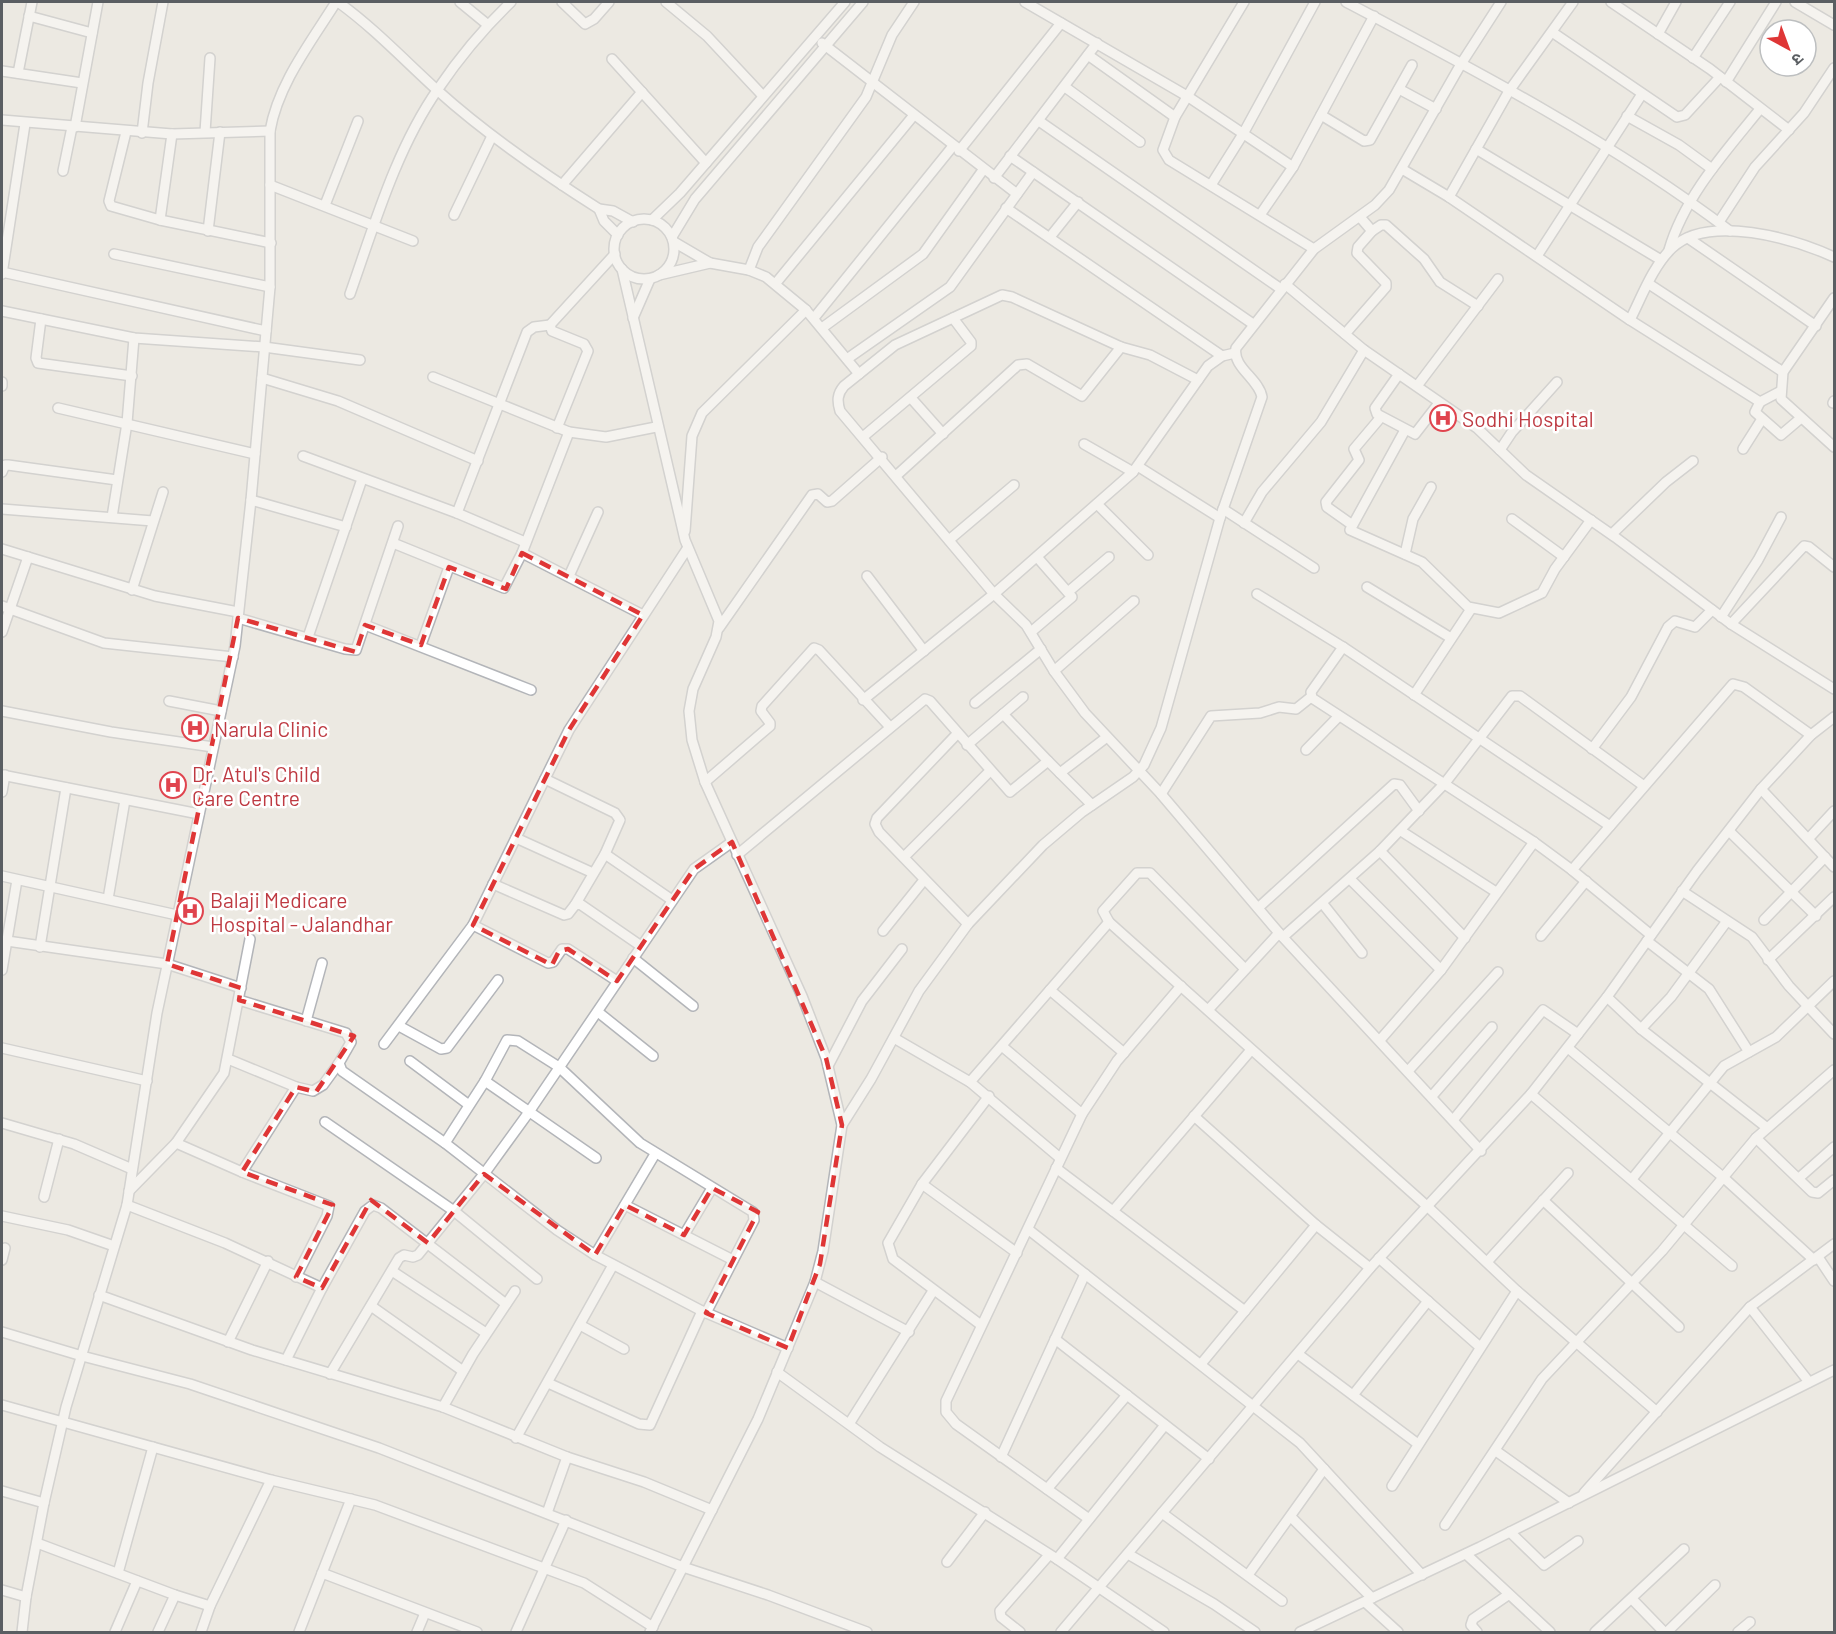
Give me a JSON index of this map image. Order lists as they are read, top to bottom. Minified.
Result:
{"places":{"hospital":["Sodhi Hospital","Narula Clinic","Dr. Atul's Child Care Centre","Balaji Medicare Hospital - Jalandhar"]},"north":"bottom right"}
